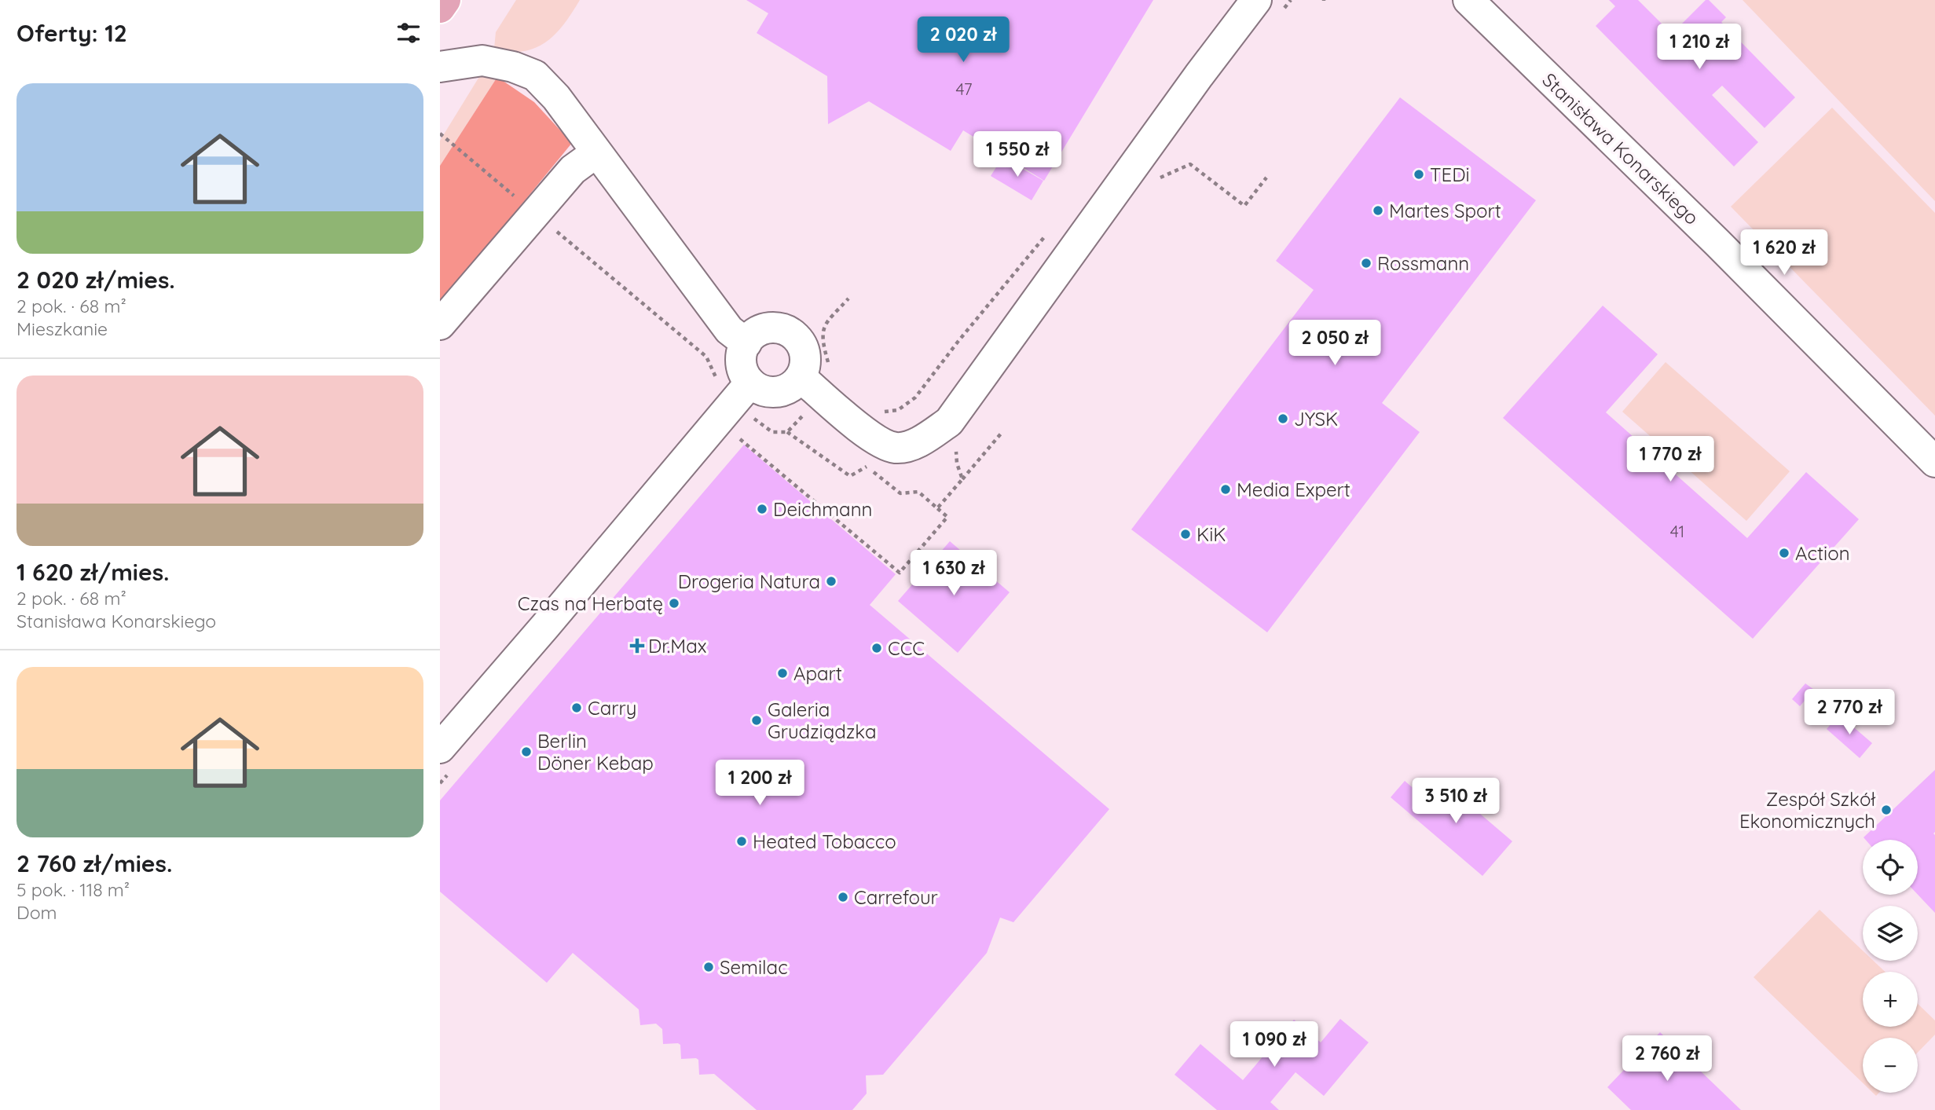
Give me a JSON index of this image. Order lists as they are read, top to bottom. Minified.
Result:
{"streets":{"street":["Stanisława Konarskiego"]},"places":{"other":["TEDi","Martes Sport","Rossmann","JYSK","Media Expert","Deichmann","KiK","Action","Drogeria Natura","Czas na Herbatę","CCC","Apart","Carry","Galeria Grudziądzka","Berlin Döner Kebap","Zespół Szkół Ekonomicznych","Heated Tobacco","Carrefour","Semilac"],"health":["Dr.Max"]},"house_numbers":["47","41"],"page":{"heading":"Oferty: 12","price":["2 020 zł","1 210 zł","1 550 zł","1 620 zł","2 050 zł","1 770 zł","1 630 zł","2 770 zł","1 200 zł","3 510 zł","1 090 zł","2 760 zł"],"list":[{"name":"2 020 zł/mies.","note":"2 pok. · 68 m² · Mieszkanie"},{"name":"1 620 zł/mies.","note":"2 pok. · 68 m² · Stanisława Konarskiego"},{"name":"2 760 zł/mies.","note":"5 pok. · 118 m² · Dom"}],"map_buttons":["+","−"]}}
